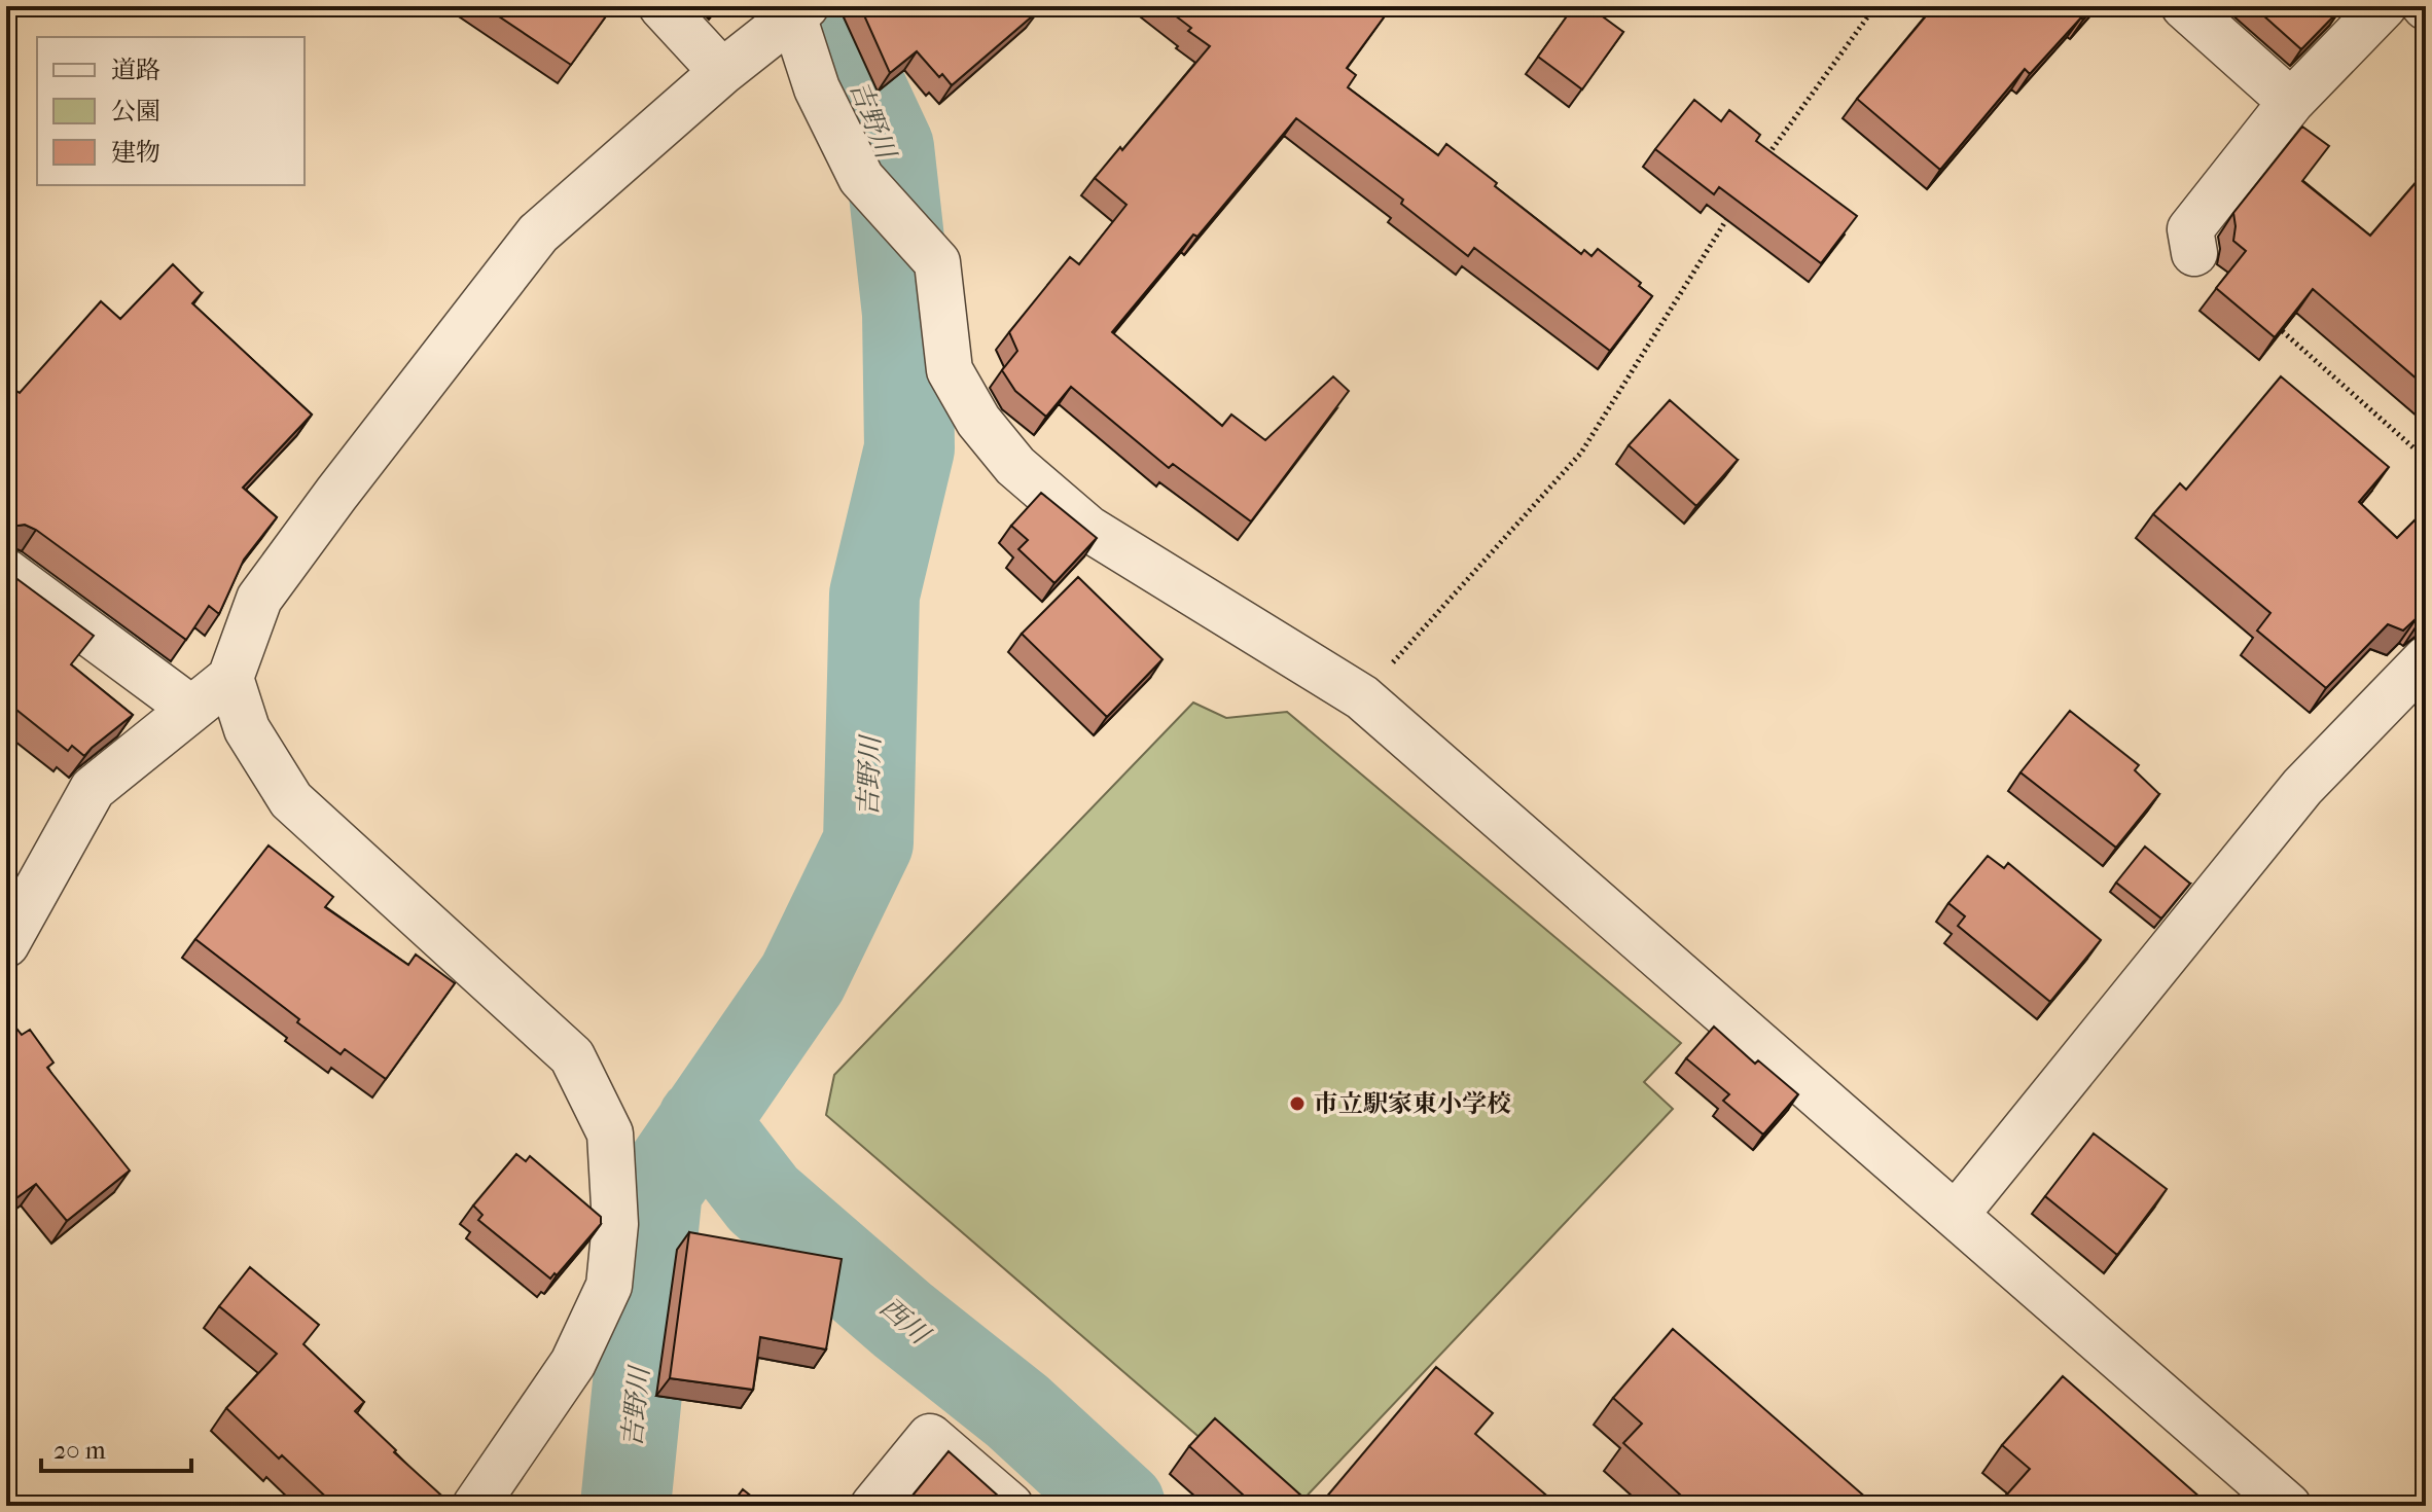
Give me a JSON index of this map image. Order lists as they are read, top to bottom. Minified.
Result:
{"water":["吉野川","西川"],"places":["市立駅家東小学校"],"legend":["道路","公園","建物"],"scale_bar":"20 m"}
